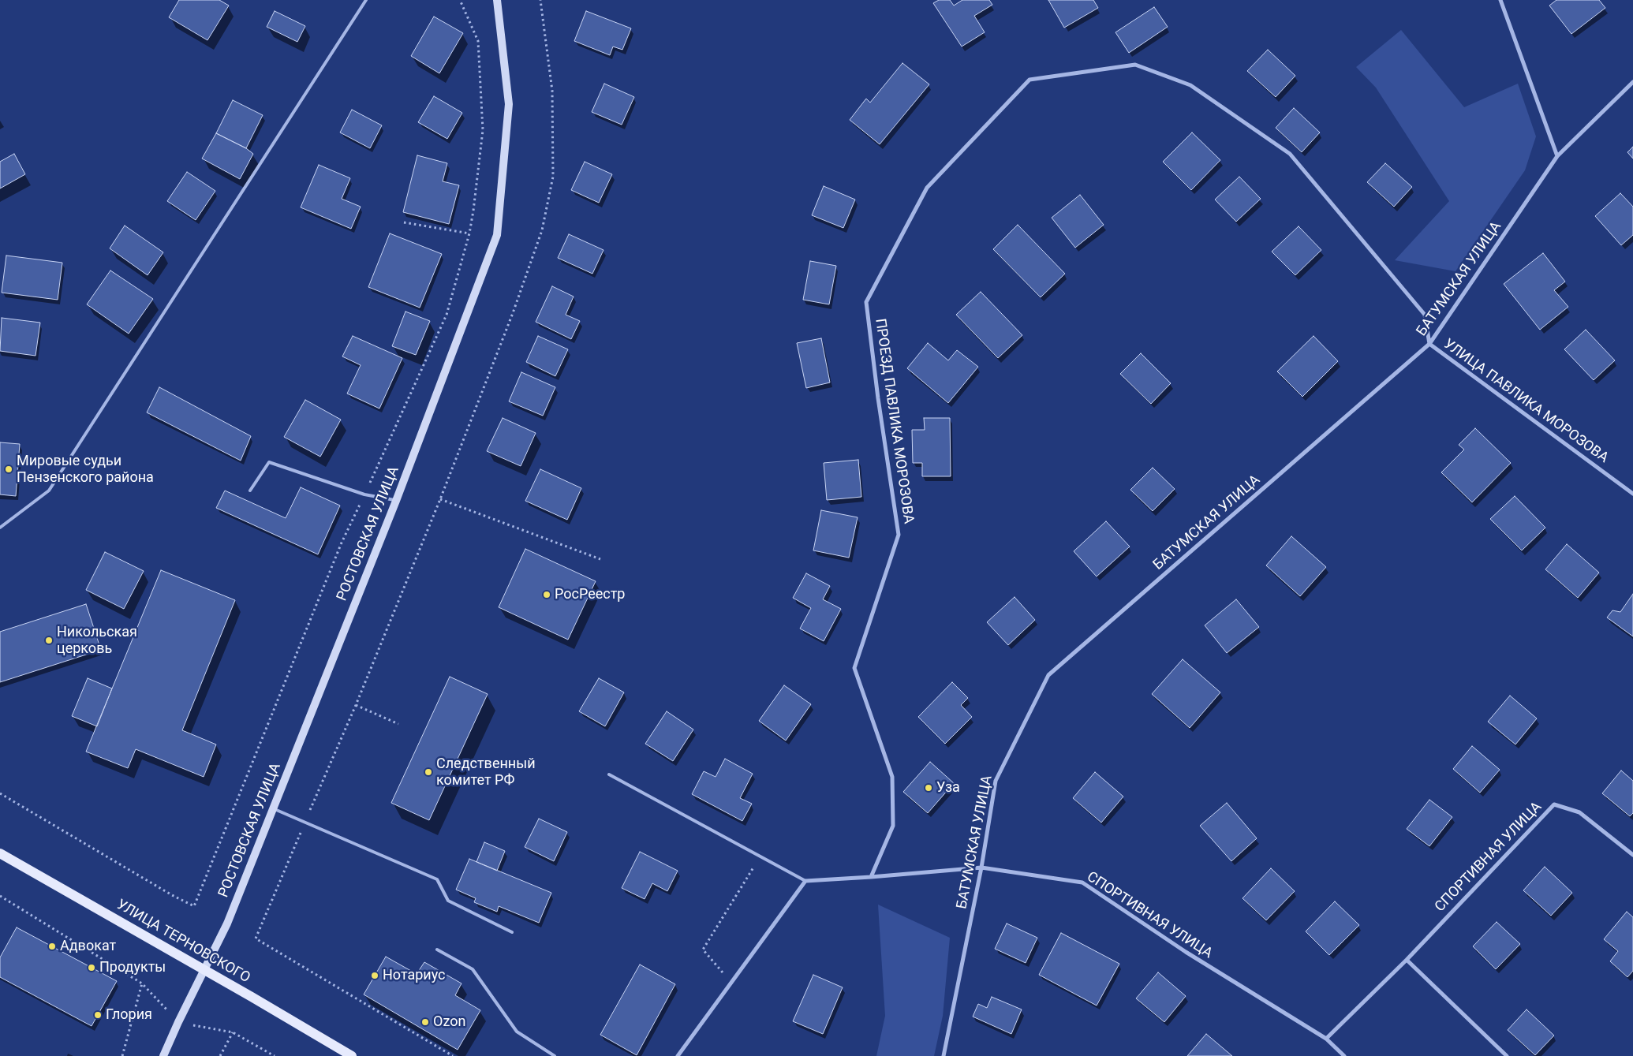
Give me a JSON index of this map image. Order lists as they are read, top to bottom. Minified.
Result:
{"streets":{"main road":["УЛИЦА ТЕРНОВСКОГО"],"street":["БАТУМСКАЯ УЛИЦА","УЛИЦА ПАВЛИКА МОРОЗОВА","ПРОЕЗД ПАВЛИКА МОРОЗОВА","РОСТОВСКАЯ УЛИЦА","СПОРТИВНАЯ УЛИЦА"]},"crossings":[["БАТУМСКАЯ УЛИЦА","УЛИЦА ПАВЛИКА МОРОЗОВА"],["БАТУМСКАЯ УЛИЦА","СПОРТИВНАЯ УЛИЦА"],["УЛИЦА ПАВЛИКА МОРОЗОВА","ПРОЕЗД ПАВЛИКА МОРОЗОВА"],["ПРОЕЗД ПАВЛИКА МОРОЗОВА","СПОРТИВНАЯ УЛИЦА"],["РОСТОВСКАЯ УЛИЦА","УЛИЦА ТЕРНОВСКОГО"]],"places":["Мировые судьи Пензенского района","РосРеестр","Никольская церковь","Следственный комитет РФ","Уза","Адвокат","Продукты","Нотариус","Глория","Ozon"]}
